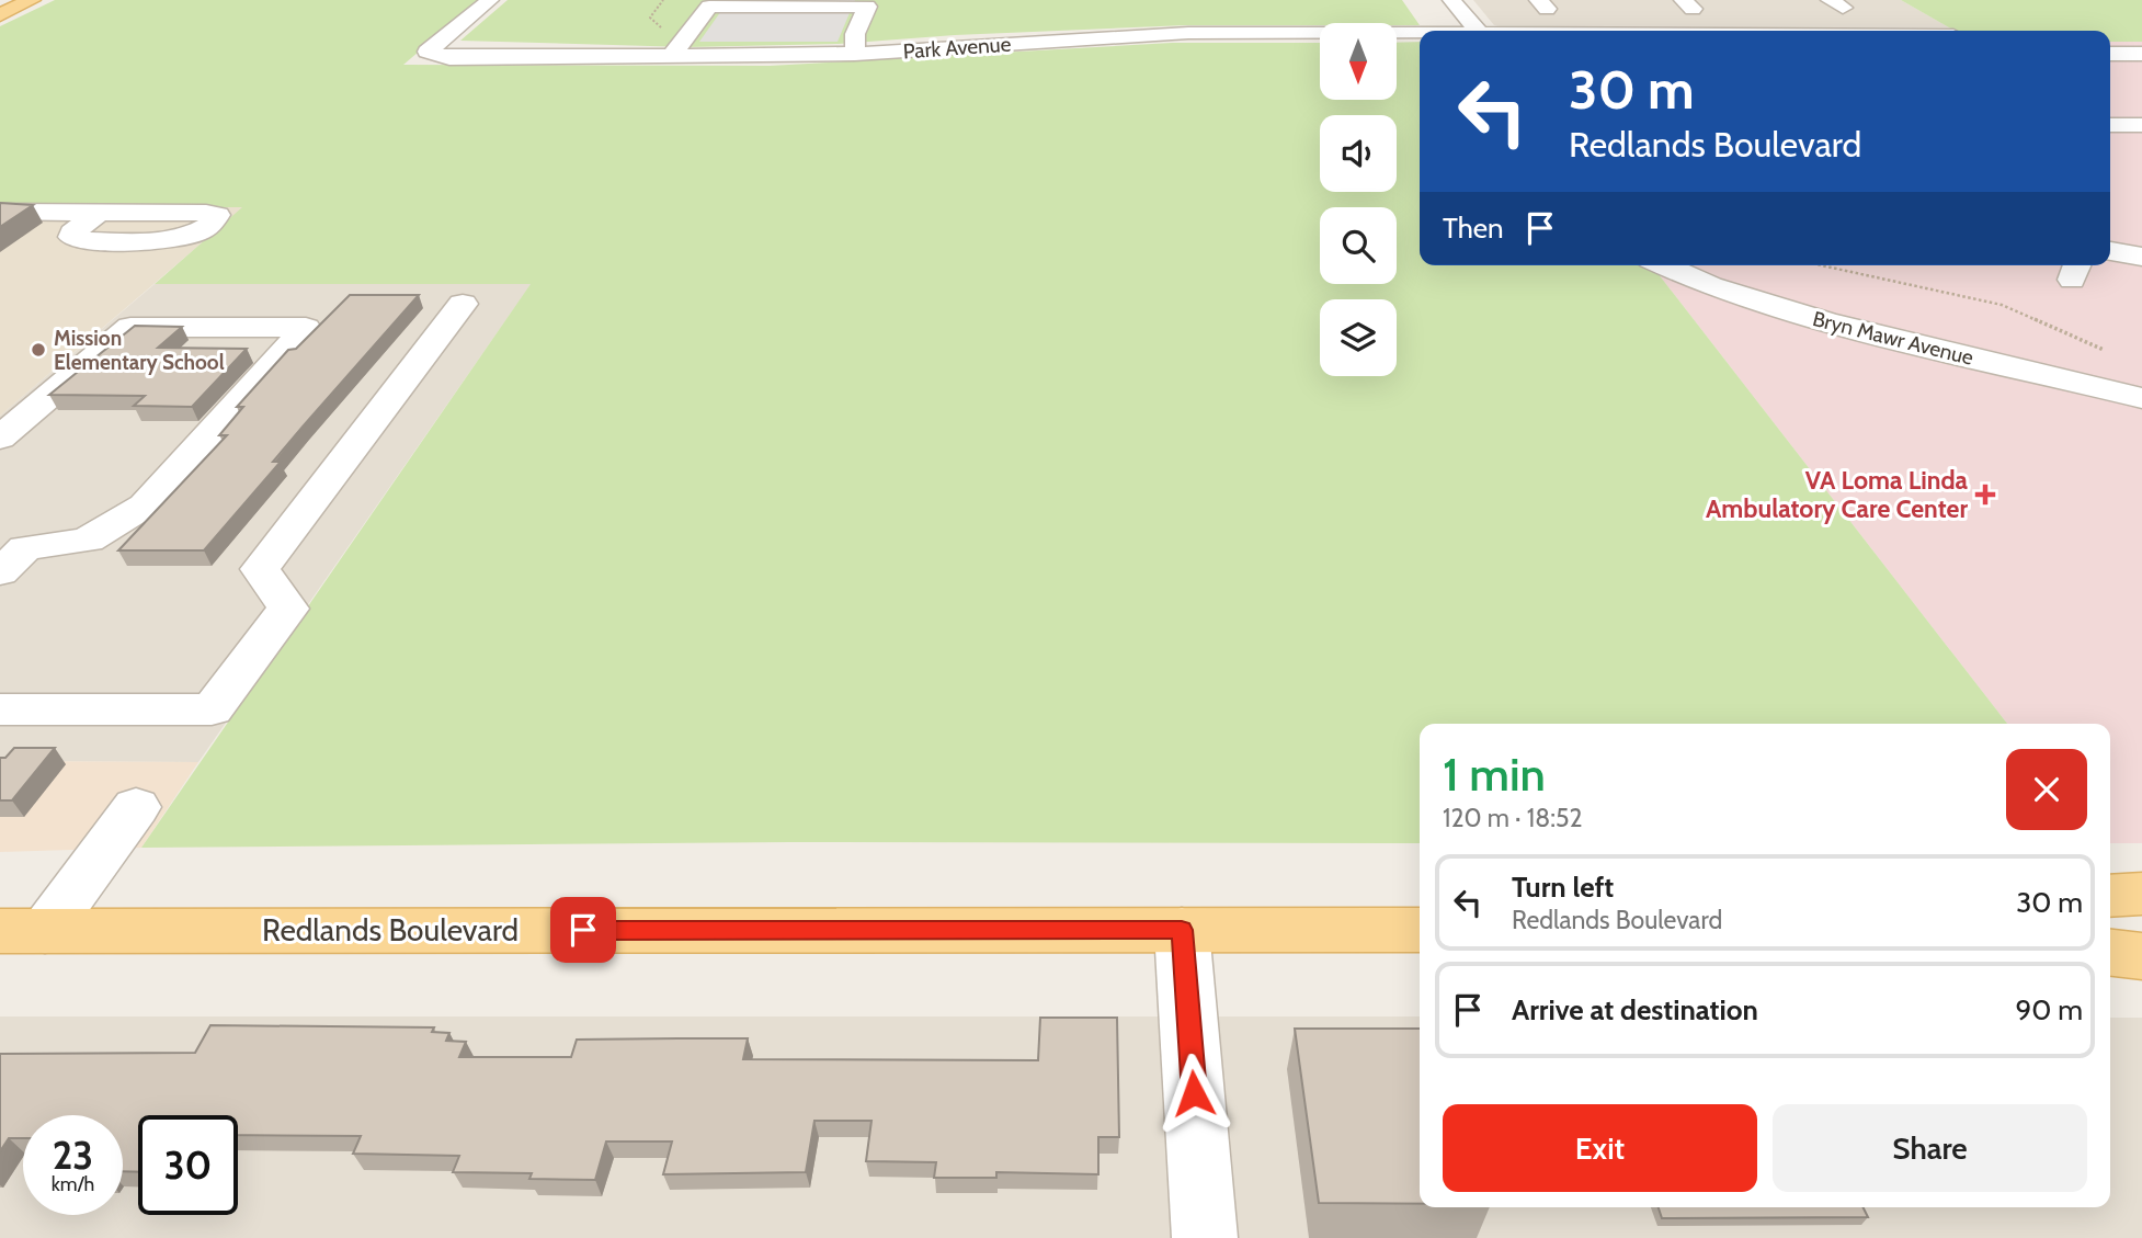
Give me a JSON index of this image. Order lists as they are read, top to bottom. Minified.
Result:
{"streets":{"main road":["Redlands Boulevard"],"street":["Park Avenue","Bryn Mawr Avenue"]},"places":{"other":["Mission Elementary School"],"health":["VA Loma Linda Ambulatory Care Center"]},"north":"bottom","page":{"turn":["30 m","Redlands Boulevard"],"then":"Then","heading":["1 min","120 m · 18:52"],"list":[{"name":"Turn left","note":"Redlands Boulevard","value":"30 m"},{"name":"Arrive at destination","value":"90 m"}],"buttons":["Exit","Share"],"speed":"23 km/h","limit":"30"}}
